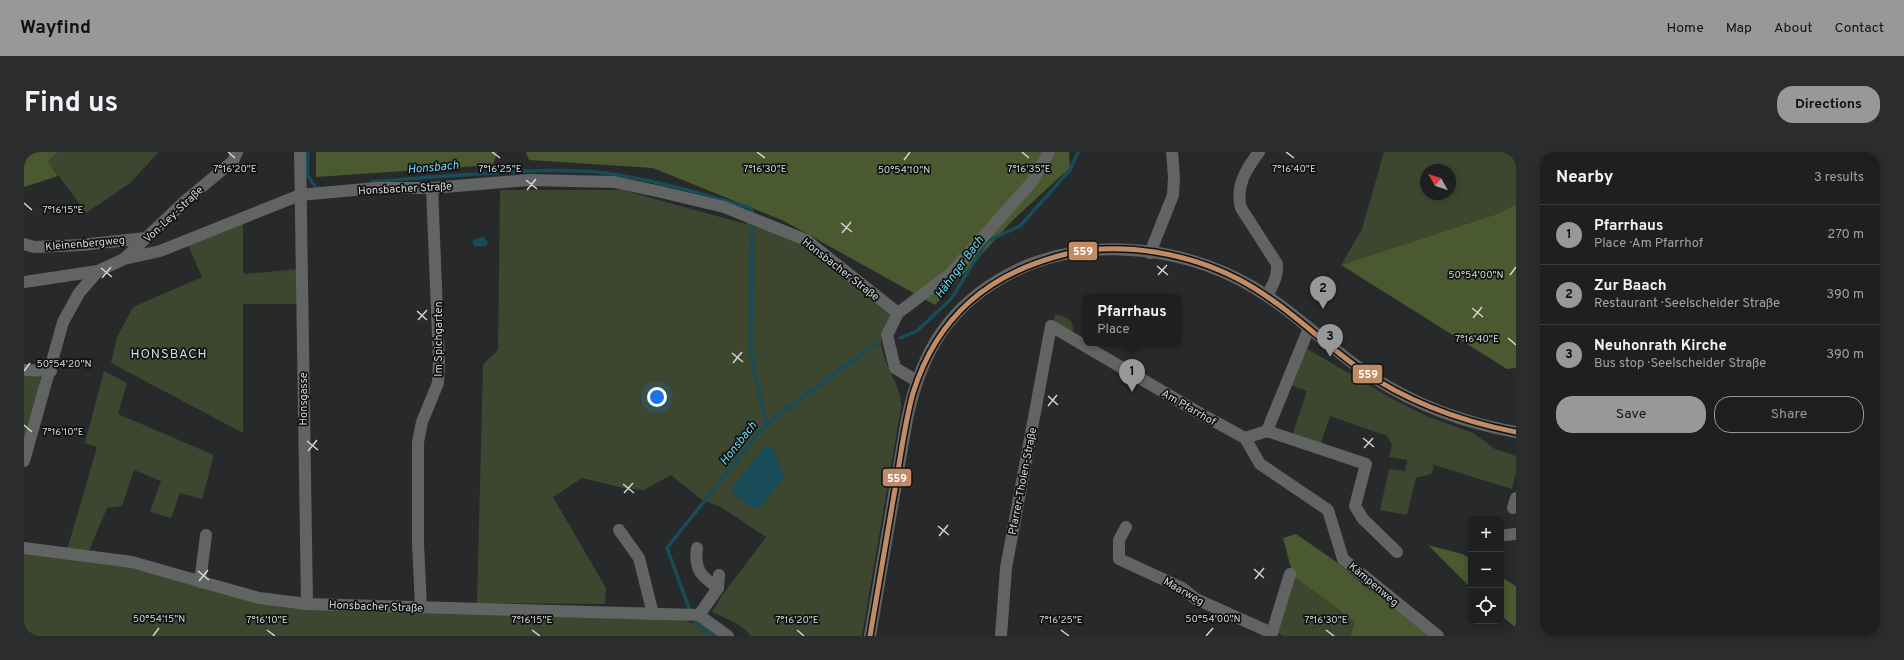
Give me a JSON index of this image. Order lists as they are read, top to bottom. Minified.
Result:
{"streets":{"street":["Honsbacher Straße","Von-Ley-Straße","Kleinenbergweg","Im Spichgarten","Honsgasse","Am Pfarrhof","Pfarrer-Tholen-Straße","Kämpenweg","Maarweg"]},"crossings":[["Honsbacher Straße","Von-Ley-Straße"],["Honsbacher Straße","Im Spichgarten"],["Honsbacher Straße","Honsgasse"],["Von-Ley-Straße","Kleinenbergweg"],["Am Pfarrhof","Pfarrer-Tholen-Straße"],["Am Pfarrhof","Kämpenweg"]],"districts":["HONSBACH"],"water":["Honsbach","Hähnger Bach"],"lines":["transit line 559"],"north":"top left","page":{"header":"Wayfind","nav":["Home","Map","About","Contact"],"title":"Find us","buttons":["Directions",["Save","Share"]],"heading":["Nearby","3 results"],"list":[{"mark":"1","name":"Pfarrhaus","note":"Place · Am Pfarrhof","value":"270 m"},{"mark":"2","name":"Zur Baach","note":"Restaurant · Seelscheider Straße","value":"390 m"},{"mark":"3","name":"Neuhonrath Kirche","note":"Bus stop · Seelscheider Straße","value":"390 m"}],"pins":["2","3","1"],"popup":["Pfarrhaus","Place"],"map_buttons":["+","−"]},"coordinates":["7°16'30\"E","7°16'20\"E","7°16'25\"E","7°16'35\"E","7°16'40\"E","50°54'10\"N","7°16'15\"E","50°54'00\"N","50°54'20\"N","7°16'10\"E","50°54'15\"N"]}
